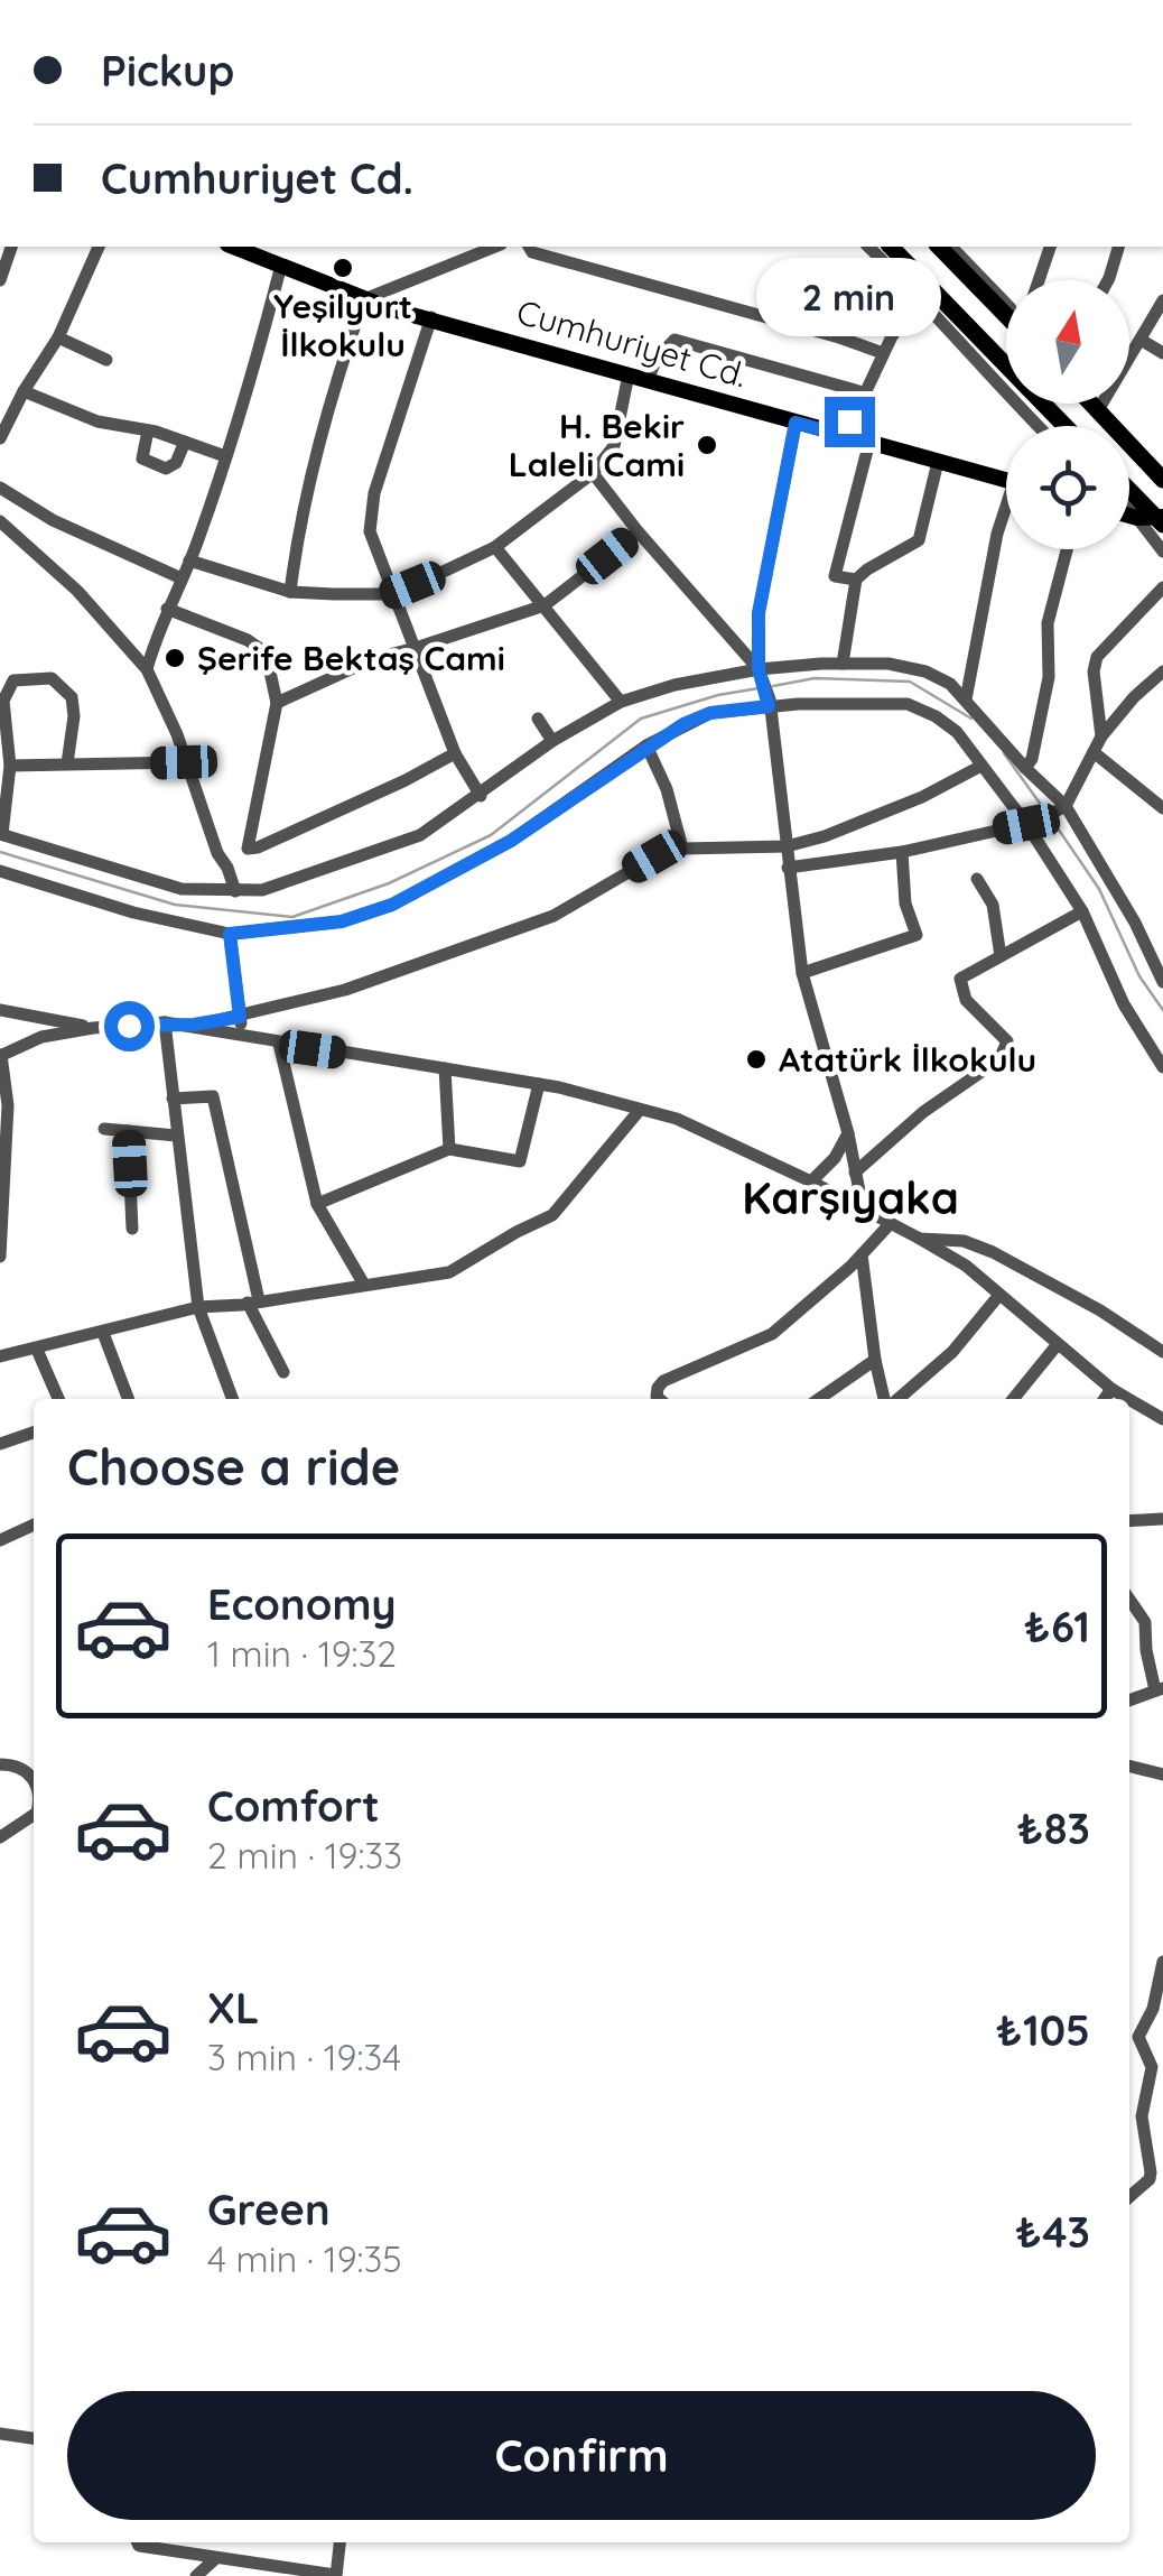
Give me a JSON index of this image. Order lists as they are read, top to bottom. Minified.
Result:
{"streets":{"main road":["Cumhuriyet Cd."]},"districts":["Karşıyaka"],"places":["Yeşilyurt İlkokulu","H. Bekir Laleli Cami","Şerife Bektaş Cami","Atatürk İlkokulu"],"north":"top","page":{"banner":["Pickup","Cumhuriyet Cd."],"bubble":"2 min","heading":"Choose a ride","list":[{"name":"Economy","note":"1 min · 19:32","value":"₺61"},{"name":"Comfort","note":"2 min · 19:33","value":"₺83"},{"name":"XL","note":"3 min · 19:34","value":"₺105"},{"name":"Green","note":"4 min · 19:35","value":"₺43"}],"buttons":"Confirm"}}
